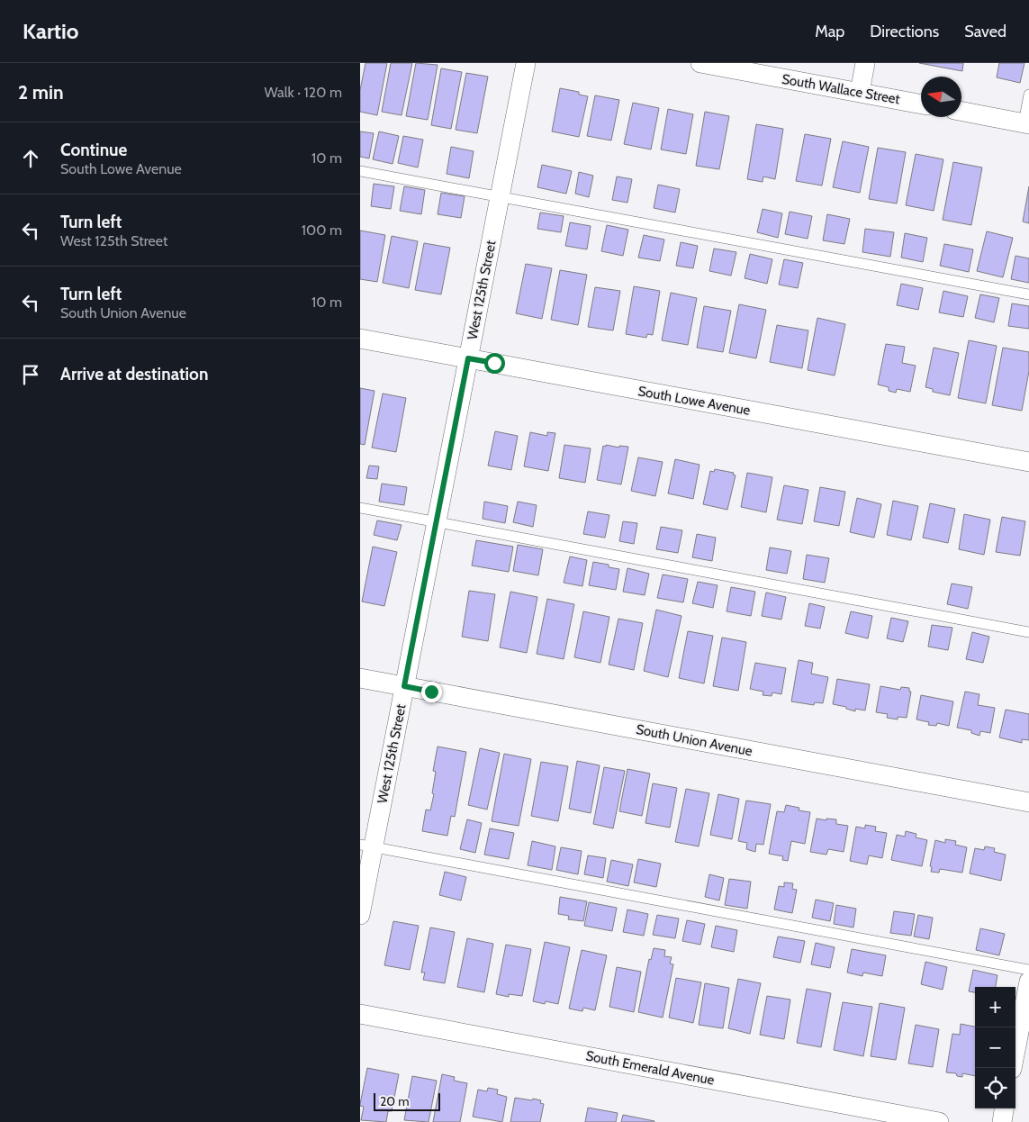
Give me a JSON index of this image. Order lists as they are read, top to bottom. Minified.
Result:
{"streets":{"street":["South Wallace Street","West 125th Street","South Lowe Avenue","South Union Avenue","South Emerald Avenue"]},"crossings":[["West 125th Street","South Lowe Avenue"],["West 125th Street","South Union Avenue"]],"scale_bar":"20 m","north":"left","page":{"header":"Kartio","nav":["Map","Directions","Saved"],"heading":["2 min","Walk · 120 m"],"list":[["Continue","South Lowe Avenue","10 m"],["Turn left","West 125th Street","100 m"],["Turn left","South Union Avenue","10 m"],"Arrive at destination"],"map_buttons":["+","−"],"scale":"20 m"}}
